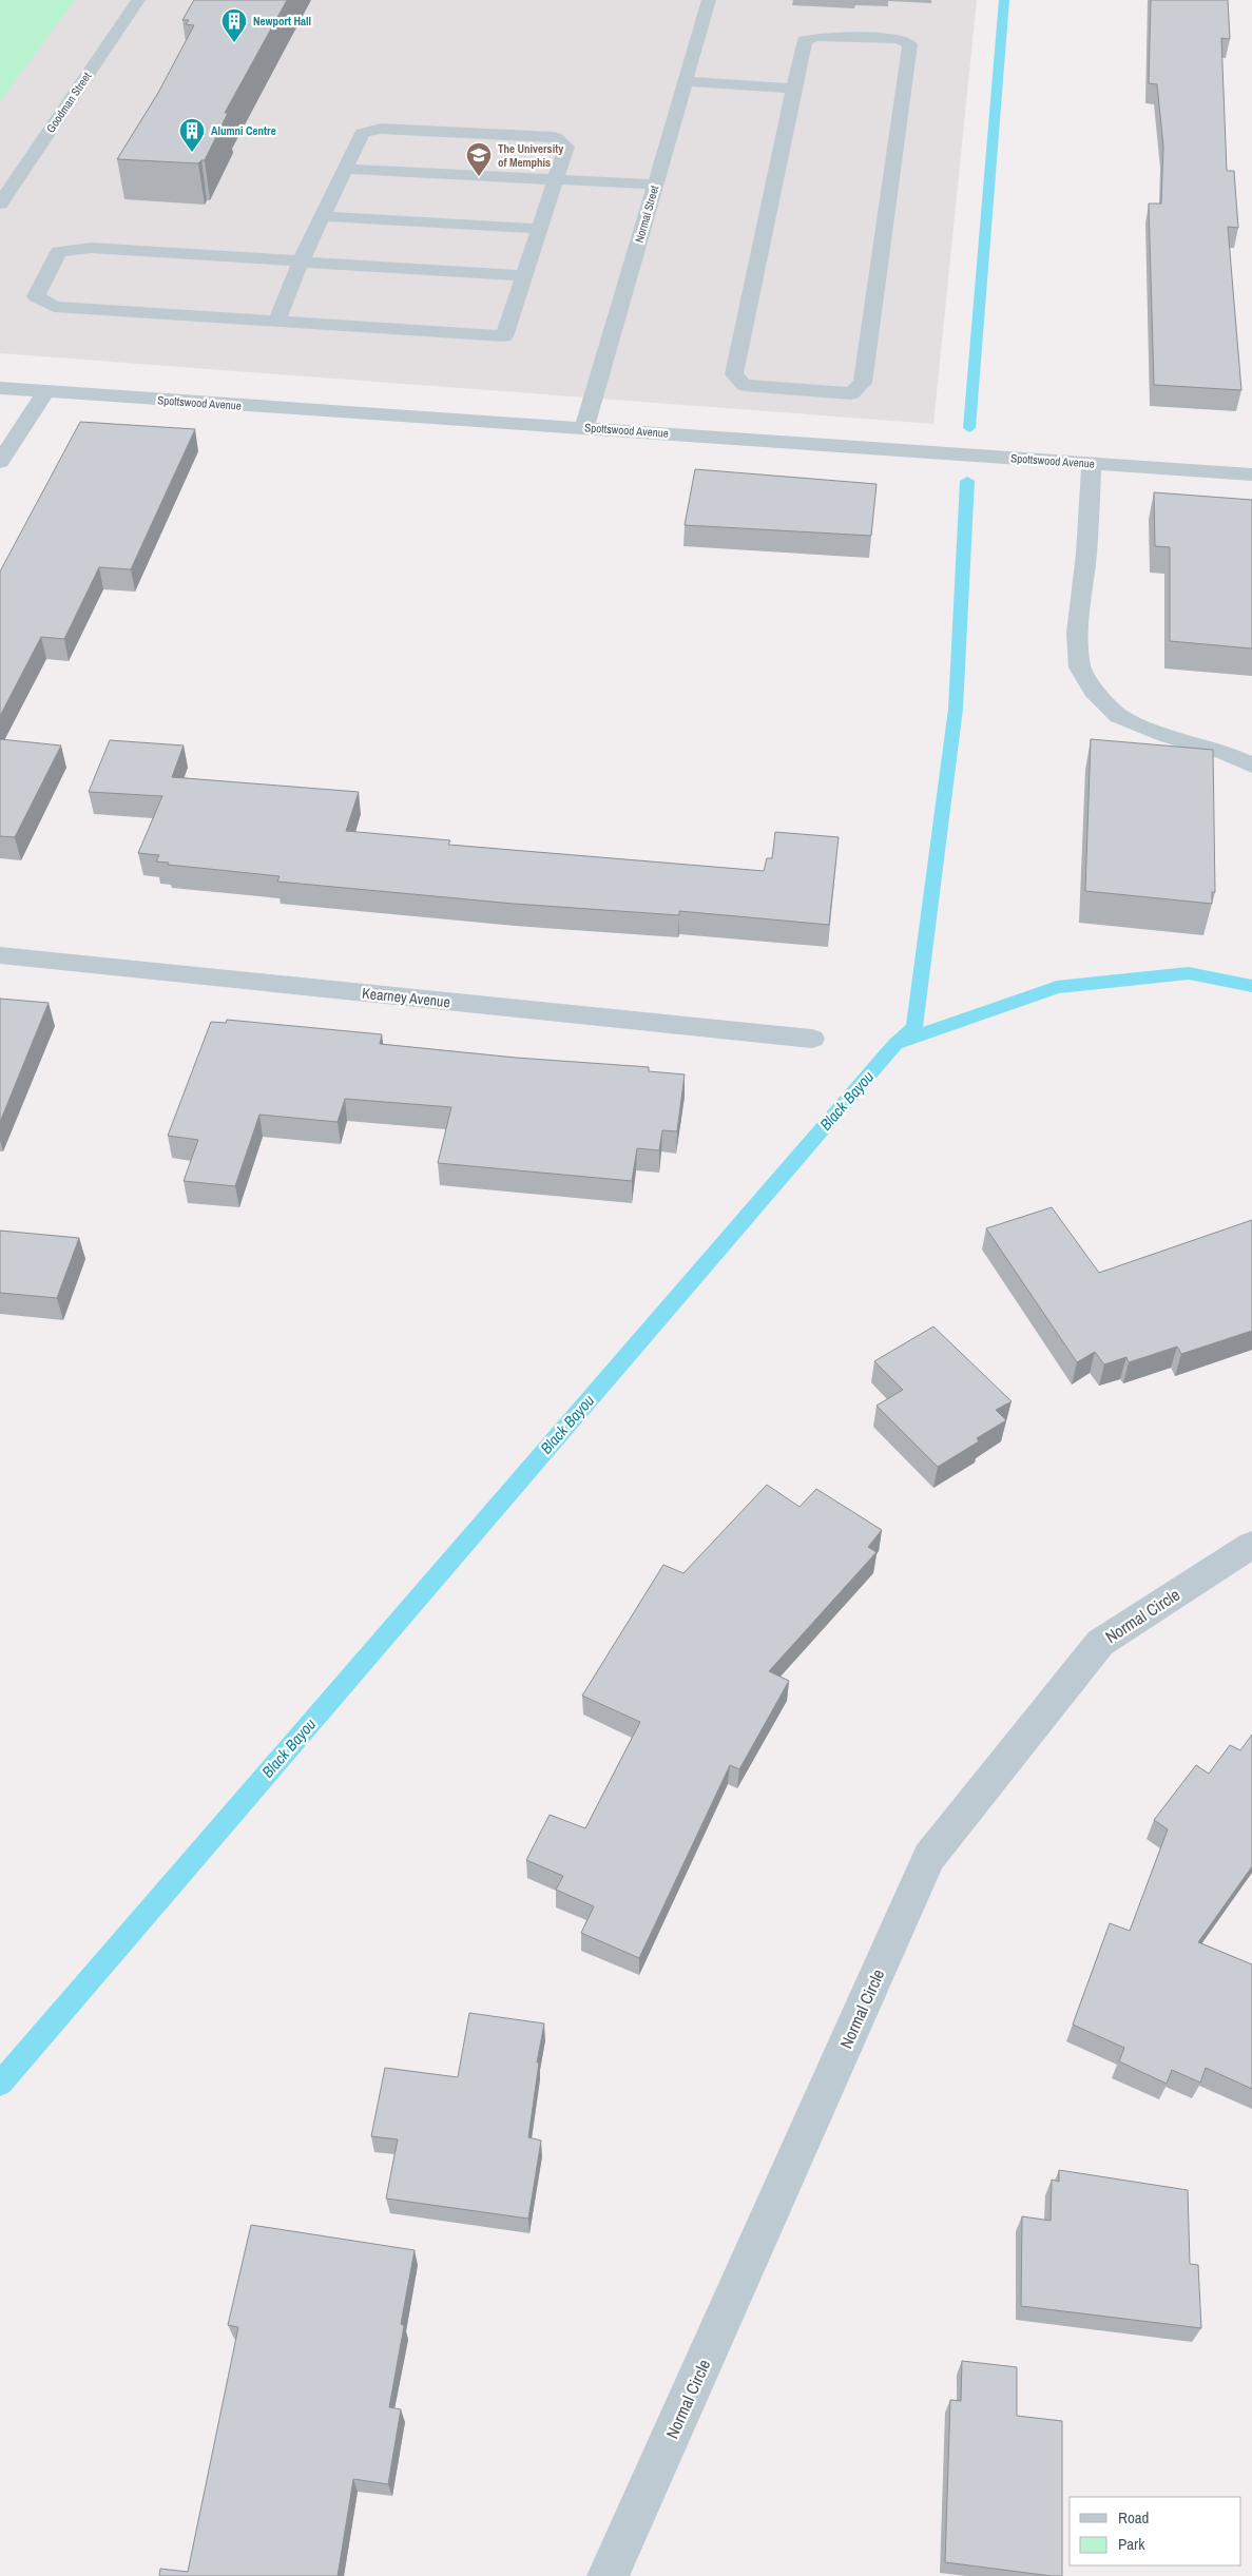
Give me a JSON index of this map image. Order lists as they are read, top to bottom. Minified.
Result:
{"streets":{"street":["Goodman Street","Normal Street","Spottswood Avenue","Kearney Avenue","Normal Circle"]},"crossings":[["Normal Street","Spottswood Avenue"]],"water":["Black Bayou"],"places":{"building":["Newport Hall","Alumni Centre"],"school or university":["The University of Memphis"]},"legend":["Road","Park"]}
